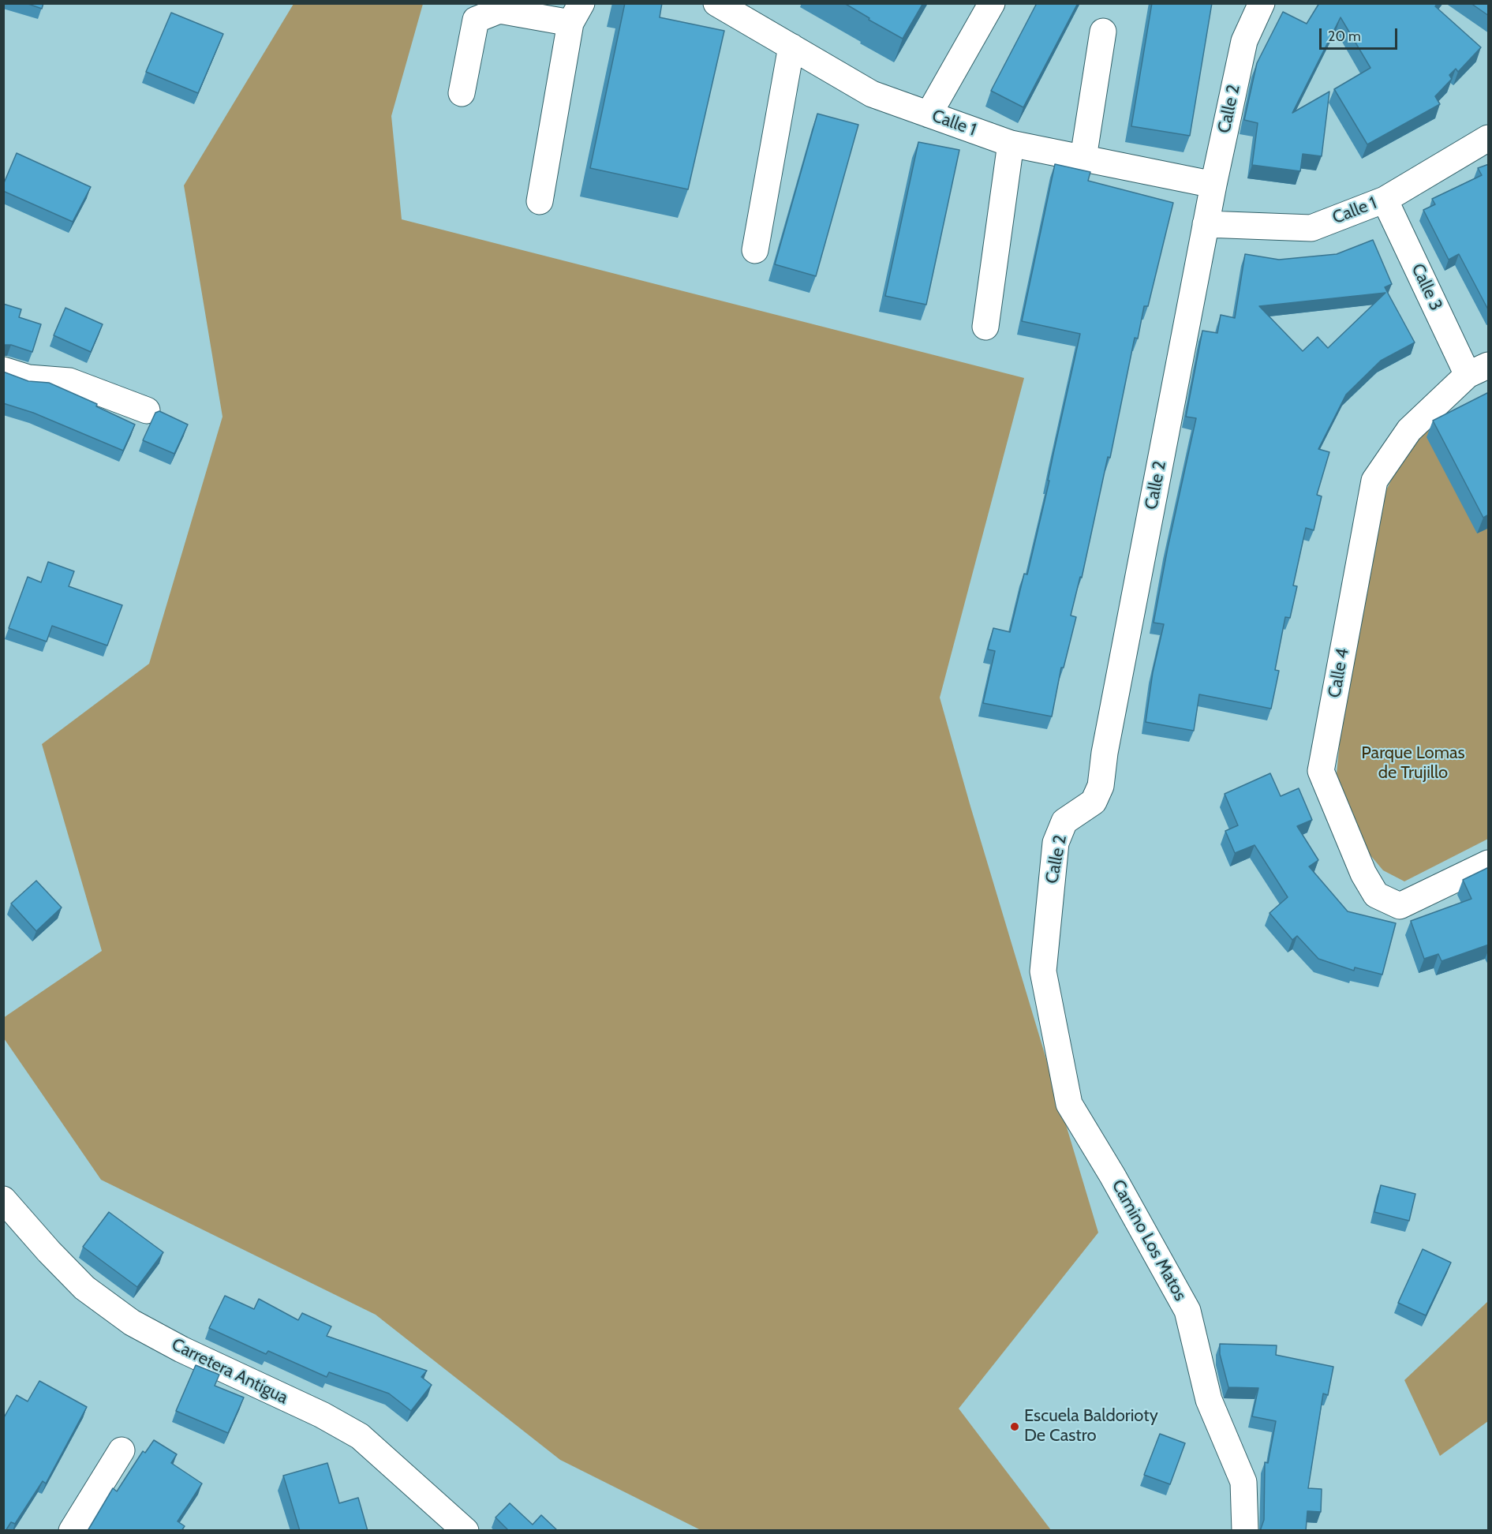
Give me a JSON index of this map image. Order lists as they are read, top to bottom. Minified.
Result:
{"streets":{"street":["Calle 2","Calle 1","Calle 3","Calle 4","Camino Los Matos","Carretera Antigua"]},"crossings":[["Calle 2","Calle 1"],["Calle 2","Camino Los Matos"],["Calle 1","Calle 3"],["Calle 3","Calle 4"]],"parks":["Parque Lomas de Trujillo"],"places":["Escuela Baldorioty De Castro"],"scale_bar":"20 m"}
